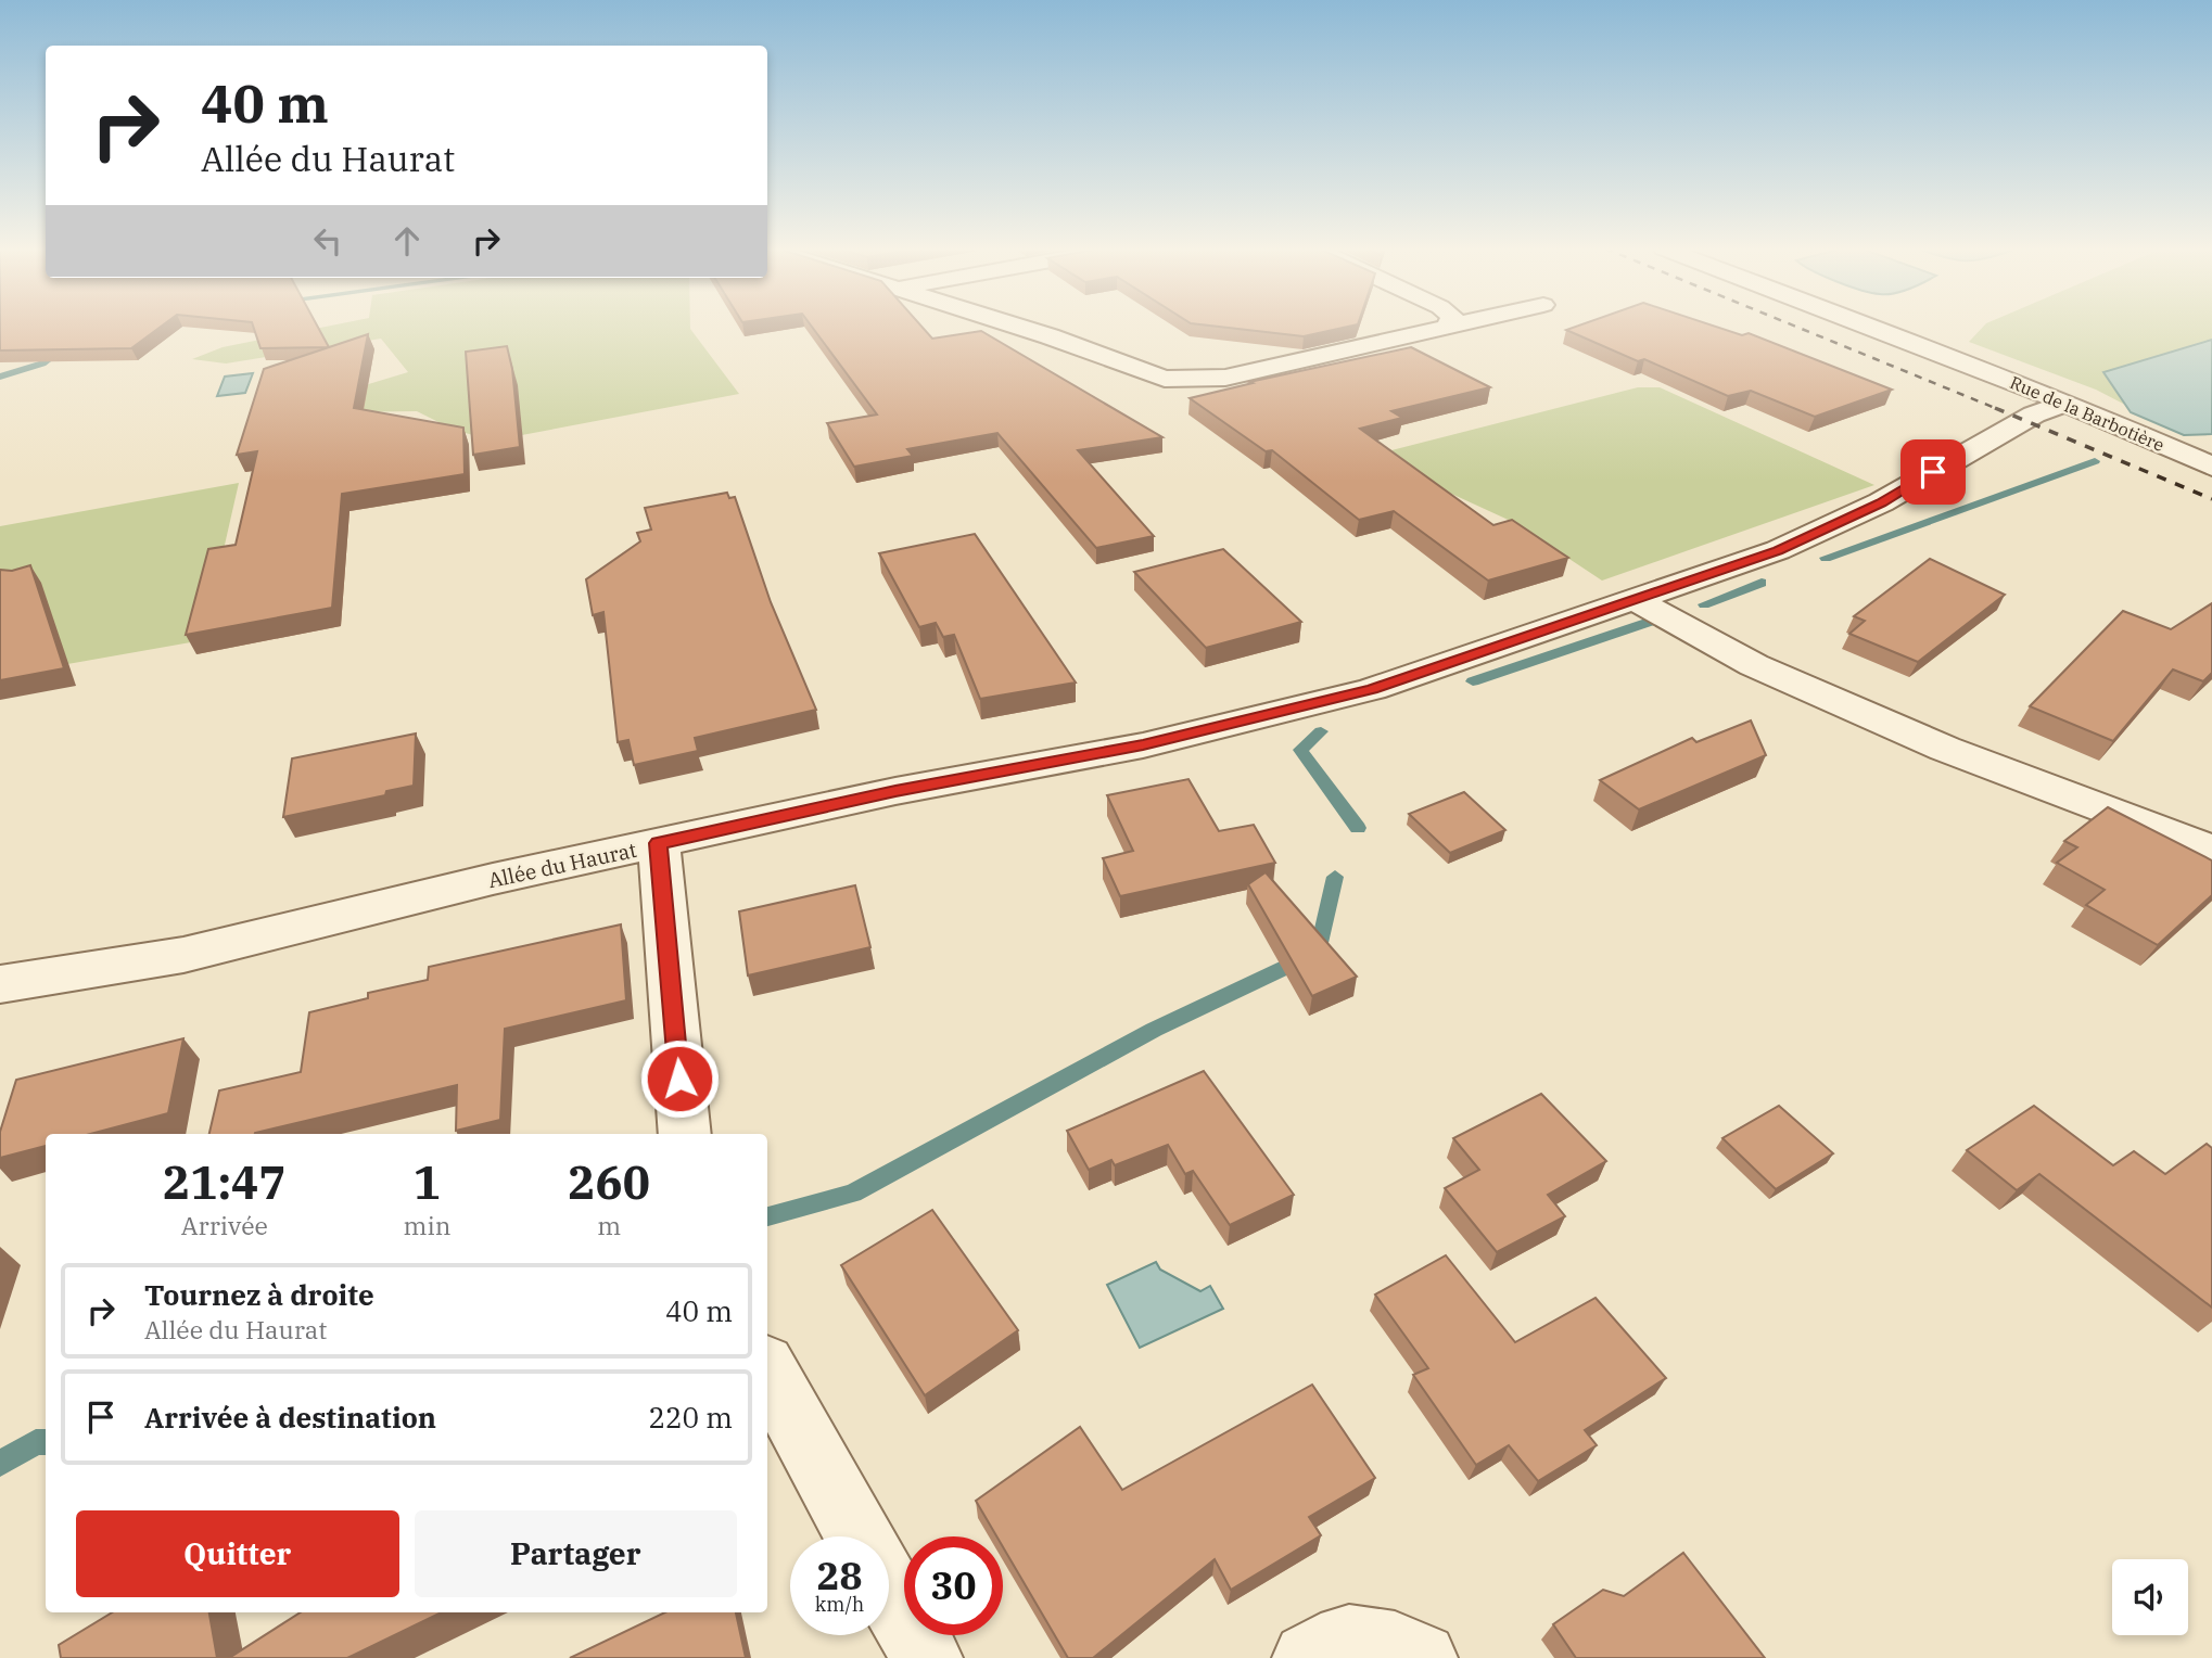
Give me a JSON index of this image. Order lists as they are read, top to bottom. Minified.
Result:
{"streets":{"street":["Rue de la Barbotière","Allée du Haurat"]},"crossings":[["Rue de la Barbotière","Allée du Haurat"]],"page":{"turn":["40 m","Allée du Haurat"],"eta":["21:47","Arrivée","1","min","260","m"],"list":[{"name":"Tournez à droite","note":"Allée du Haurat","value":"40 m"},{"name":"Arrivée à destination","value":"220 m"}],"buttons":["Quitter","Partager"],"speed":"28 km/h","limit":"30"}}
